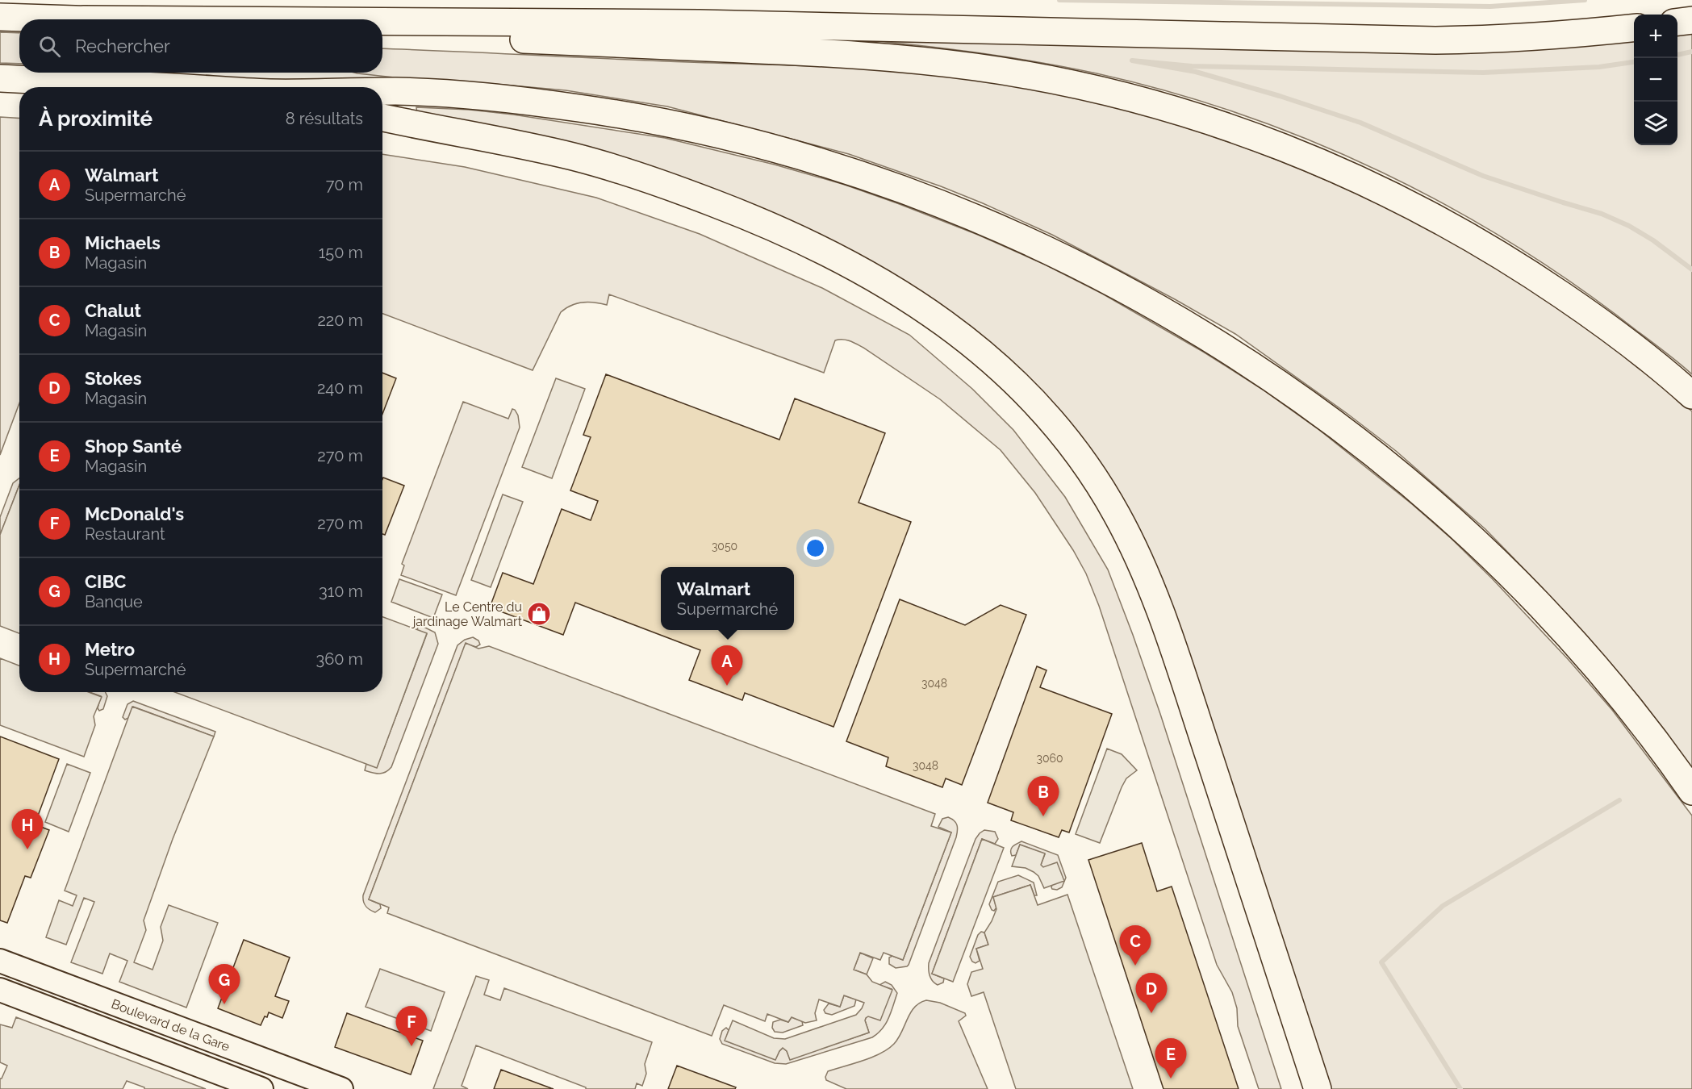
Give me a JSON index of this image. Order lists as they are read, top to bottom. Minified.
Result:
{"streets":{"main road":["Boulevard de la Gare"]},"places":{"shop":["Le Centre du jardinage Walmart"]},"house_numbers":["3050","3048","3060","3048"],"page":{"map_buttons":["+","−"],"search":"Rechercher","heading":["À proximité","8 résultats"],"list":[{"mark":"A","name":"Walmart","note":"Supermarché","value":"70 m"},{"mark":"B","name":"Michaels","note":"Magasin","value":"150 m"},{"mark":"C","name":"Chalut","note":"Magasin","value":"220 m"},{"mark":"D","name":"Stokes","note":"Magasin","value":"240 m"},{"mark":"E","name":"Shop Santé","note":"Magasin","value":"270 m"},{"mark":"F","name":"McDonald's","note":"Restaurant","value":"270 m"},{"mark":"G","name":"CIBC","note":"Banque","value":"310 m"},{"mark":"H","name":"Metro","note":"Supermarché","value":"360 m"}],"popup":["Walmart","Supermarché"],"pins":["A","B","H","C","G","D","F","E"]}}
